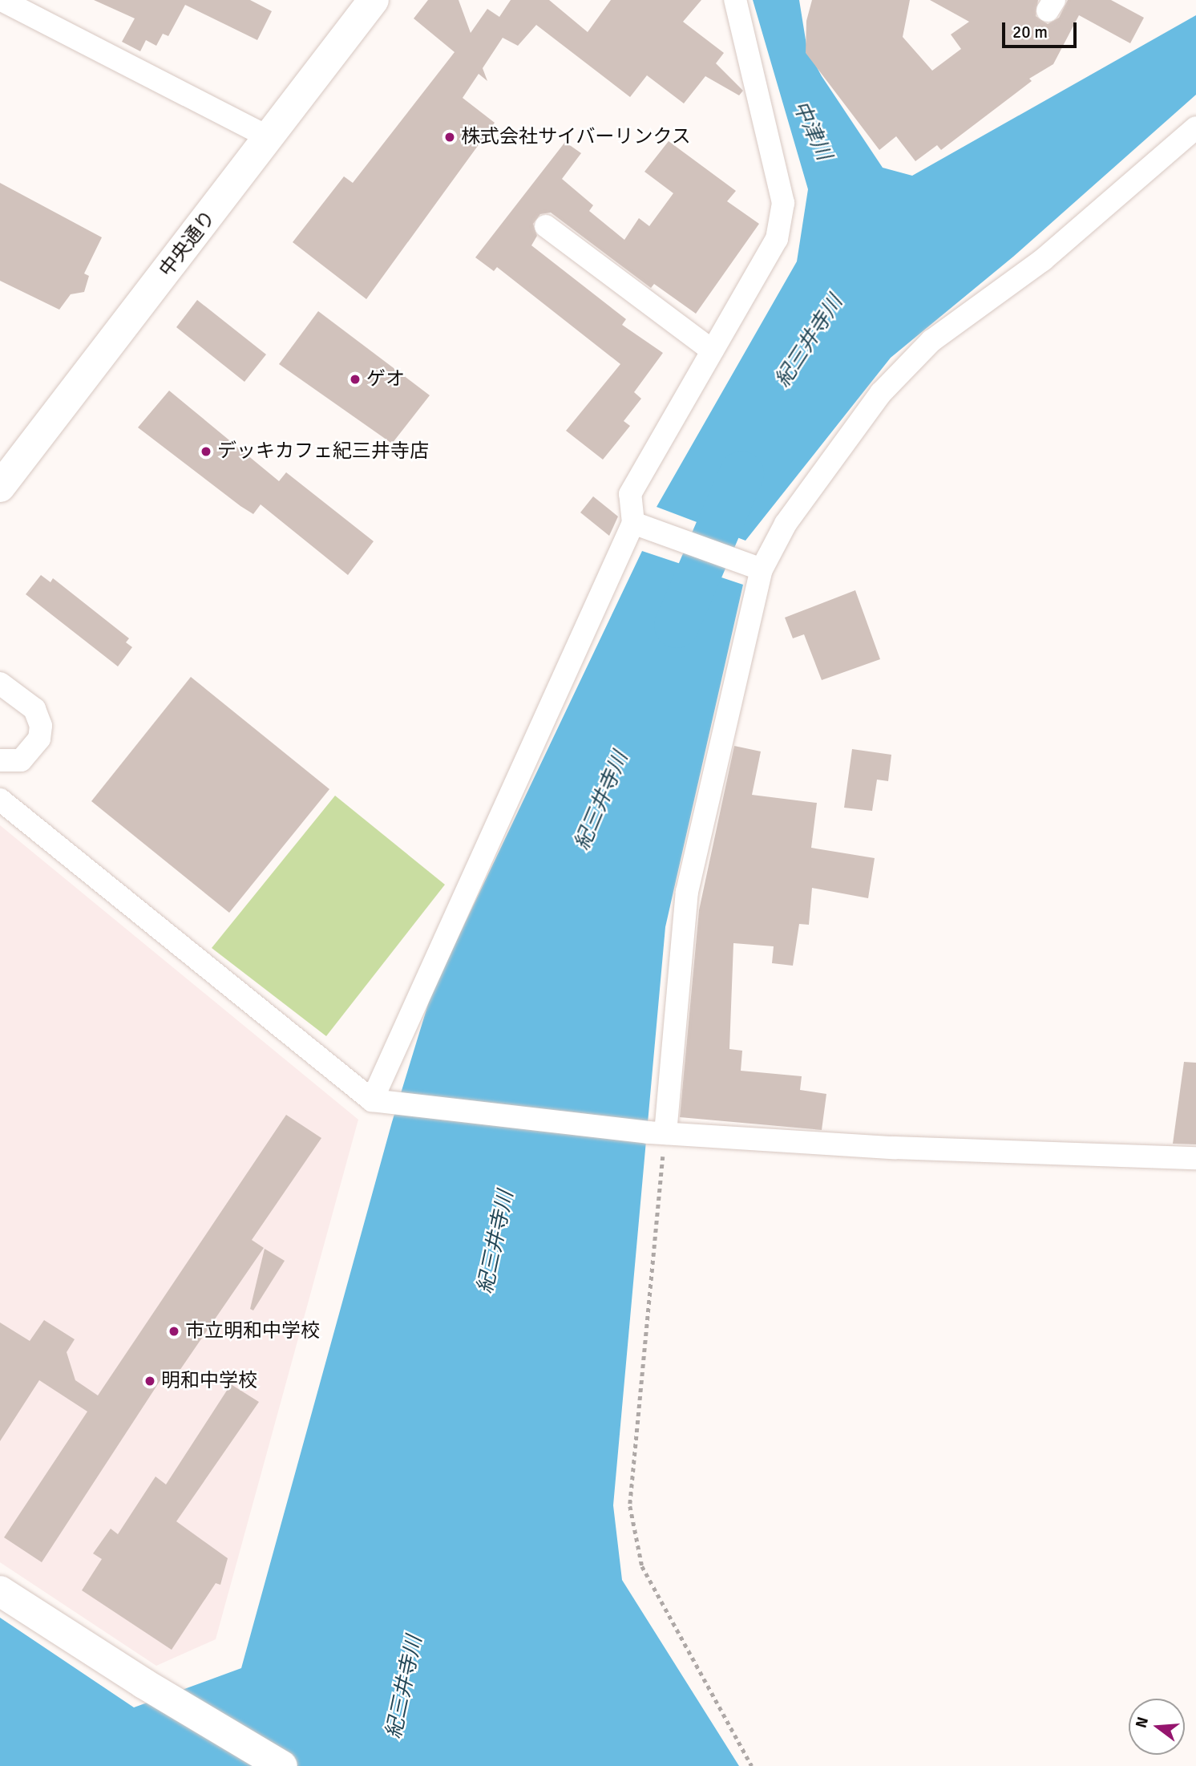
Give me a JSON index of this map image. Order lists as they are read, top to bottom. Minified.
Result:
{"streets":{"main road":["中央通り"]},"water":["中津川","紀三井寺川"],"places":["株式会社サイバーリンクス","ゲオ","デッキカフェ紀三井寺店","市立明和中学校","明和中学校"],"scale_bar":"20 m","north":"left"}
